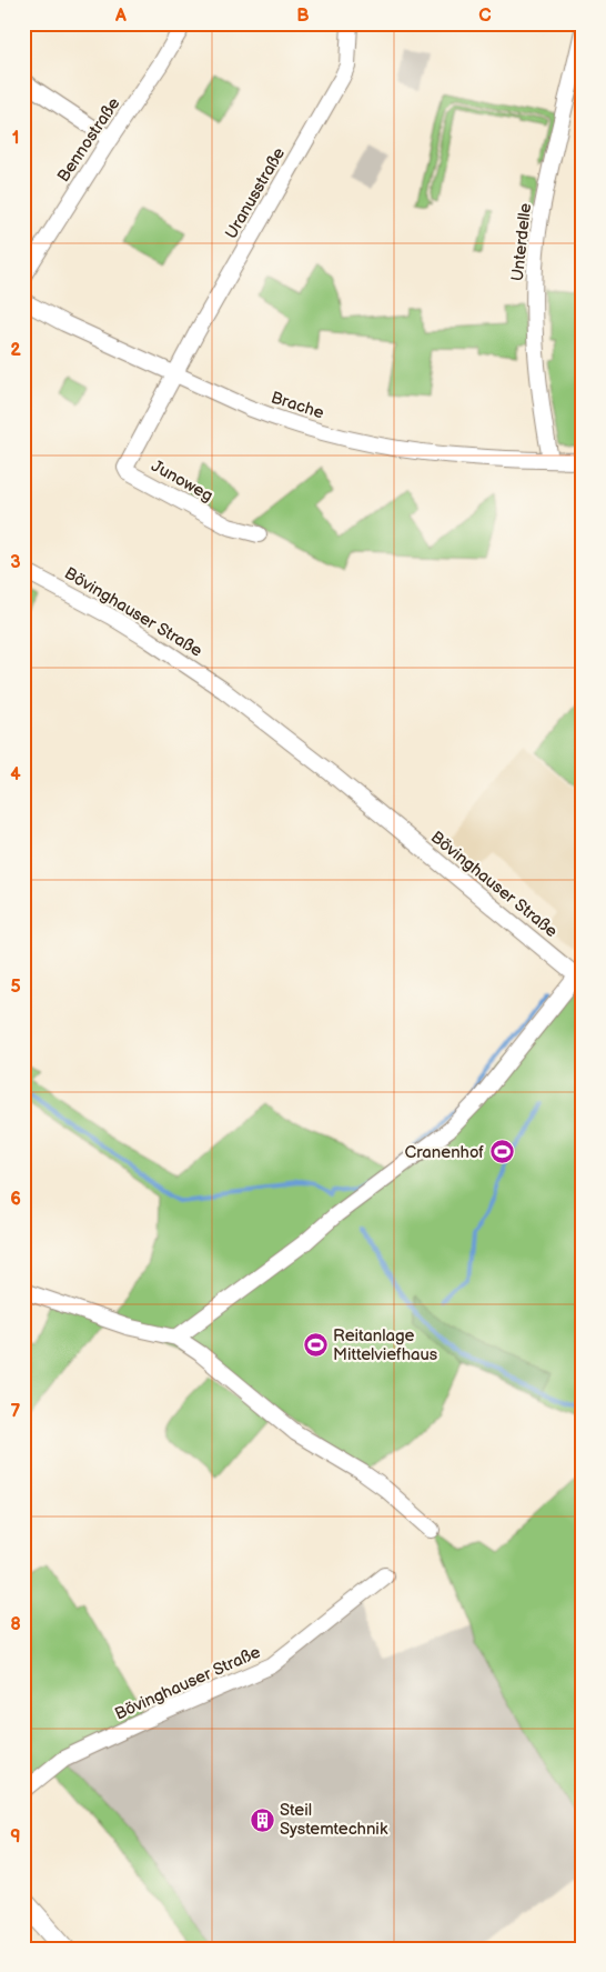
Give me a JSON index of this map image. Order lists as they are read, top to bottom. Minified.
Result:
{"streets":{"street":["Bennostraße","Uranusstraße","Unterdelle","Brache","Junoweg","Bövinghauser Straße"]},"crossings":[["Uranusstraße","Brache"],["Uranusstraße","Junoweg"],["Unterdelle","Brache"],["Brache","Junoweg"]],"places":{"sports":["Cranenhof","Reitanlage Mittelviefhaus"],"building":["Steil Systemtechnik"]},"grid":{"columns":["A","B","C"],"rows":["1","2","3","4","5","6","7","8","9"]}}
